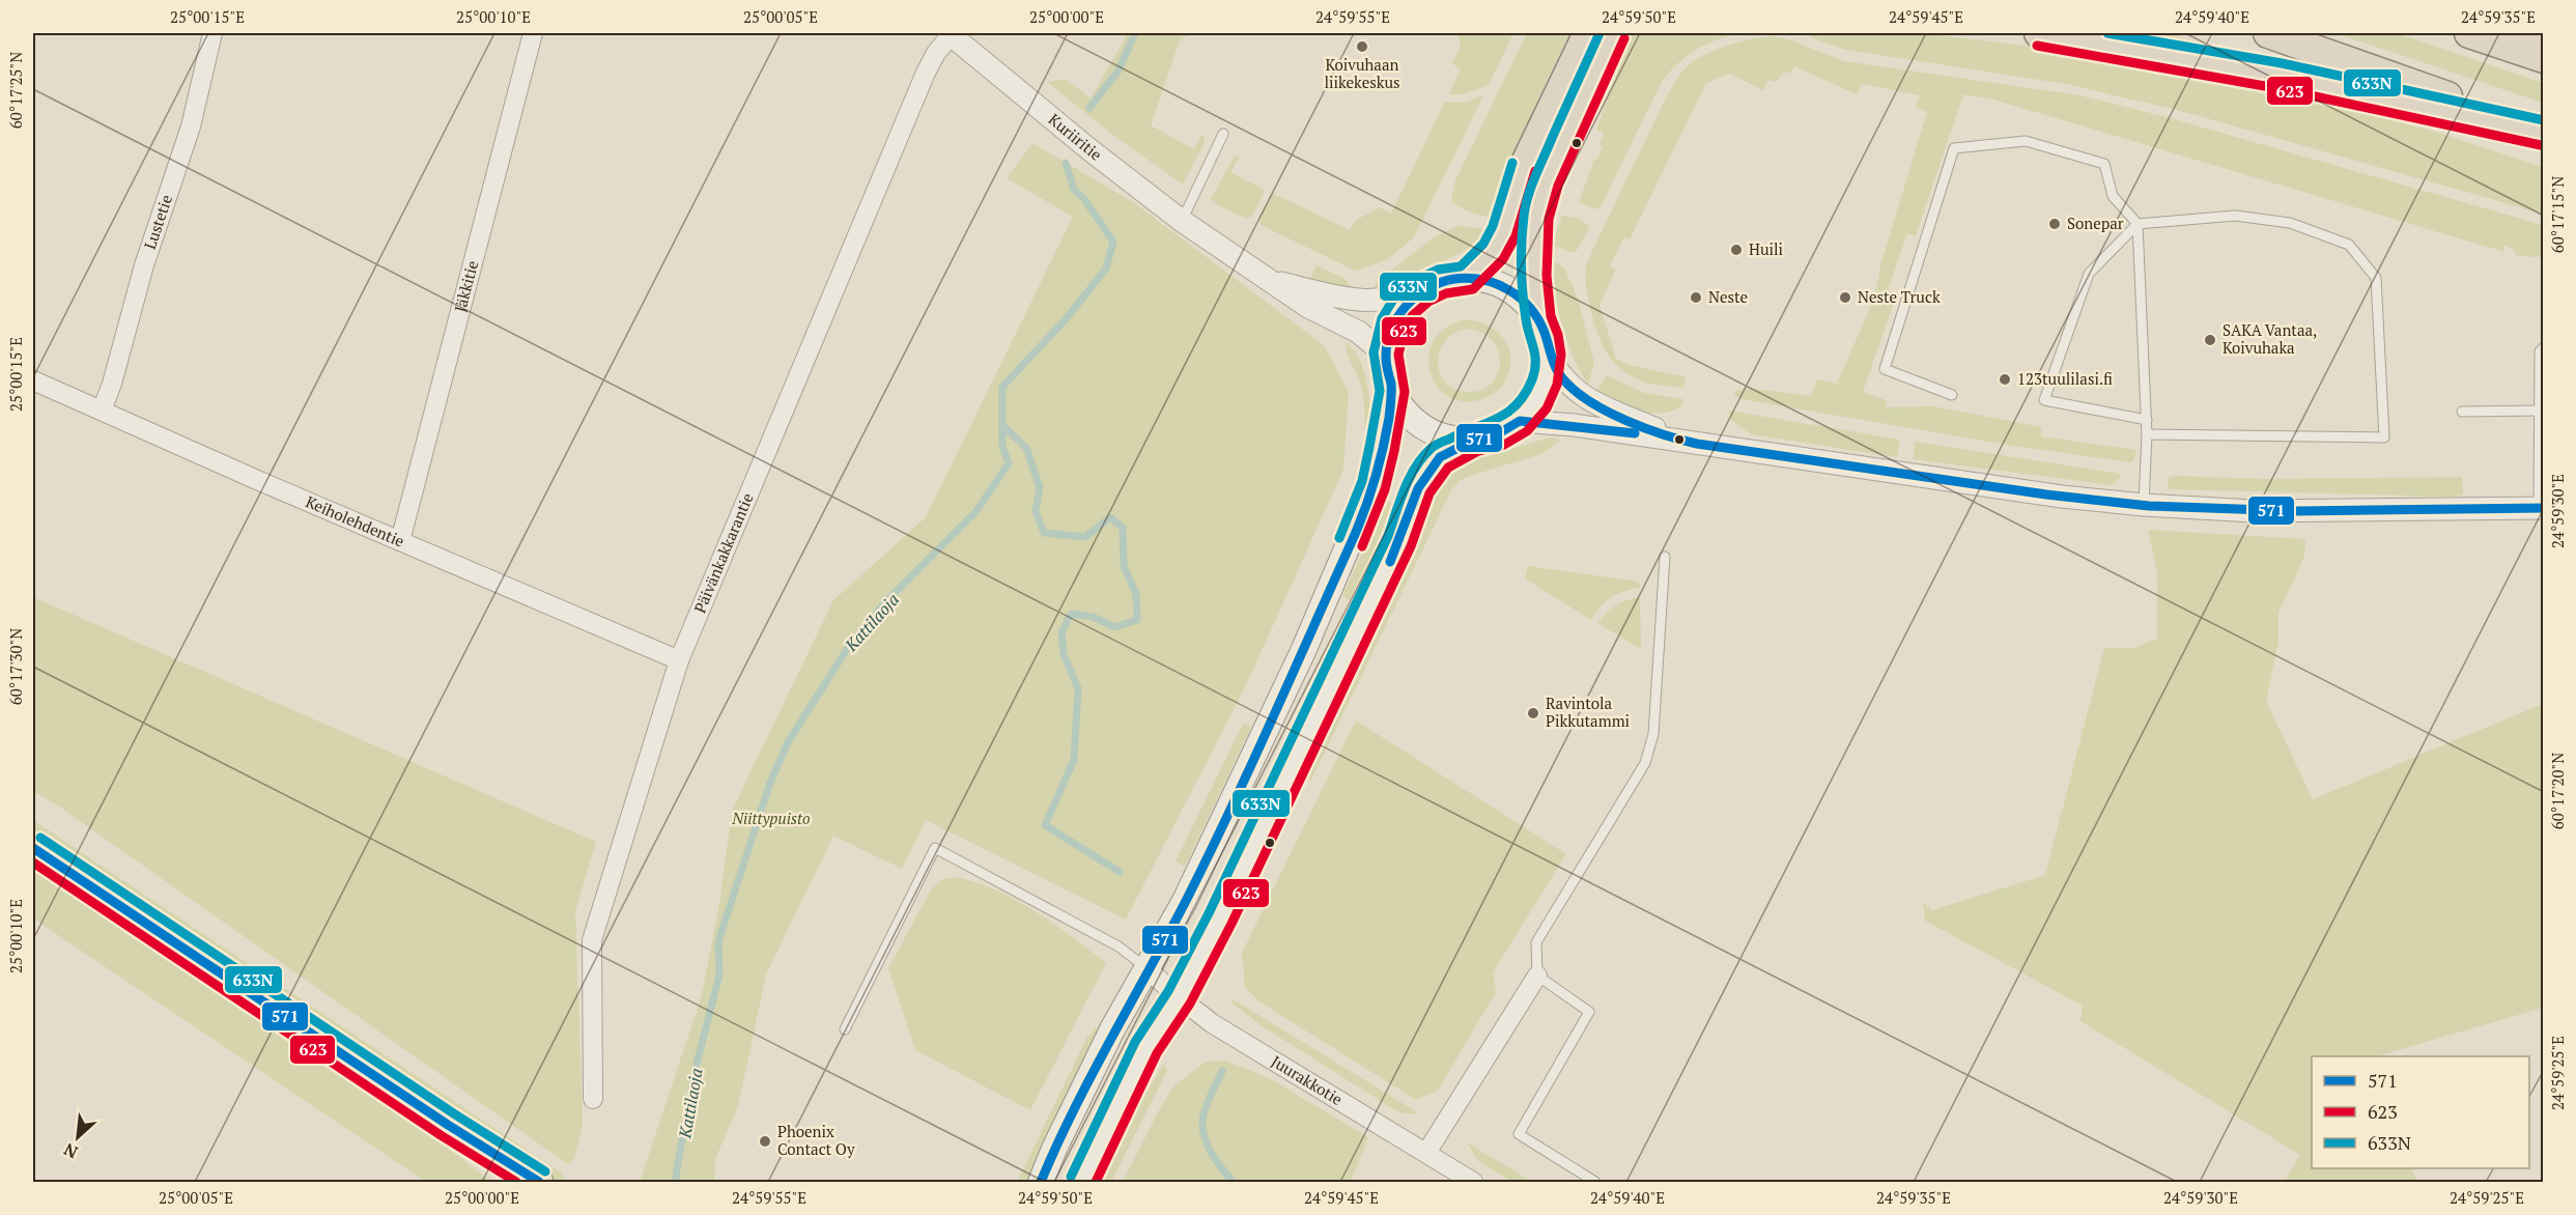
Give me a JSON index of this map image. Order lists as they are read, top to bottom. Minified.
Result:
{"streets":{"street":["Kuriiritie","Lustetie","Jäkkitie","Keiholehdentie","Päivänkakkarantie","Juurakkotie"]},"crossings":[["Kuriiritie","Päivänkakkarantie"],["Lustetie","Keiholehdentie"],["Jäkkitie","Keiholehdentie"],["Keiholehdentie","Päivänkakkarantie"]],"water":["Kattilaoja"],"parks":["Niittypuisto"],"places":["Koivuhaan liikekeskus","Sonepar","Huili","Neste","Neste Truck","SAKA Vantaa, Koivuhaka","123tuulilasi.fi","Ravintola Pikkutammi","Phoenix Contact Oy"],"lines":["transit line 633N","transit line 623","transit line 571"],"legend":["571","623","633N"],"north":"bottom left","coordinates":["25°00'15\"E","25°00'10\"E","25°00'05\"E","25°00'00\"E","24°59'55\"E","24°59'50\"E","24°59'45\"E","24°59'40\"E","24°59'35\"E","60°17'25\"N","60°17'15\"N","24°59'30\"E","60°17'30\"N","60°17'20\"N","24°59'25\"E"]}
